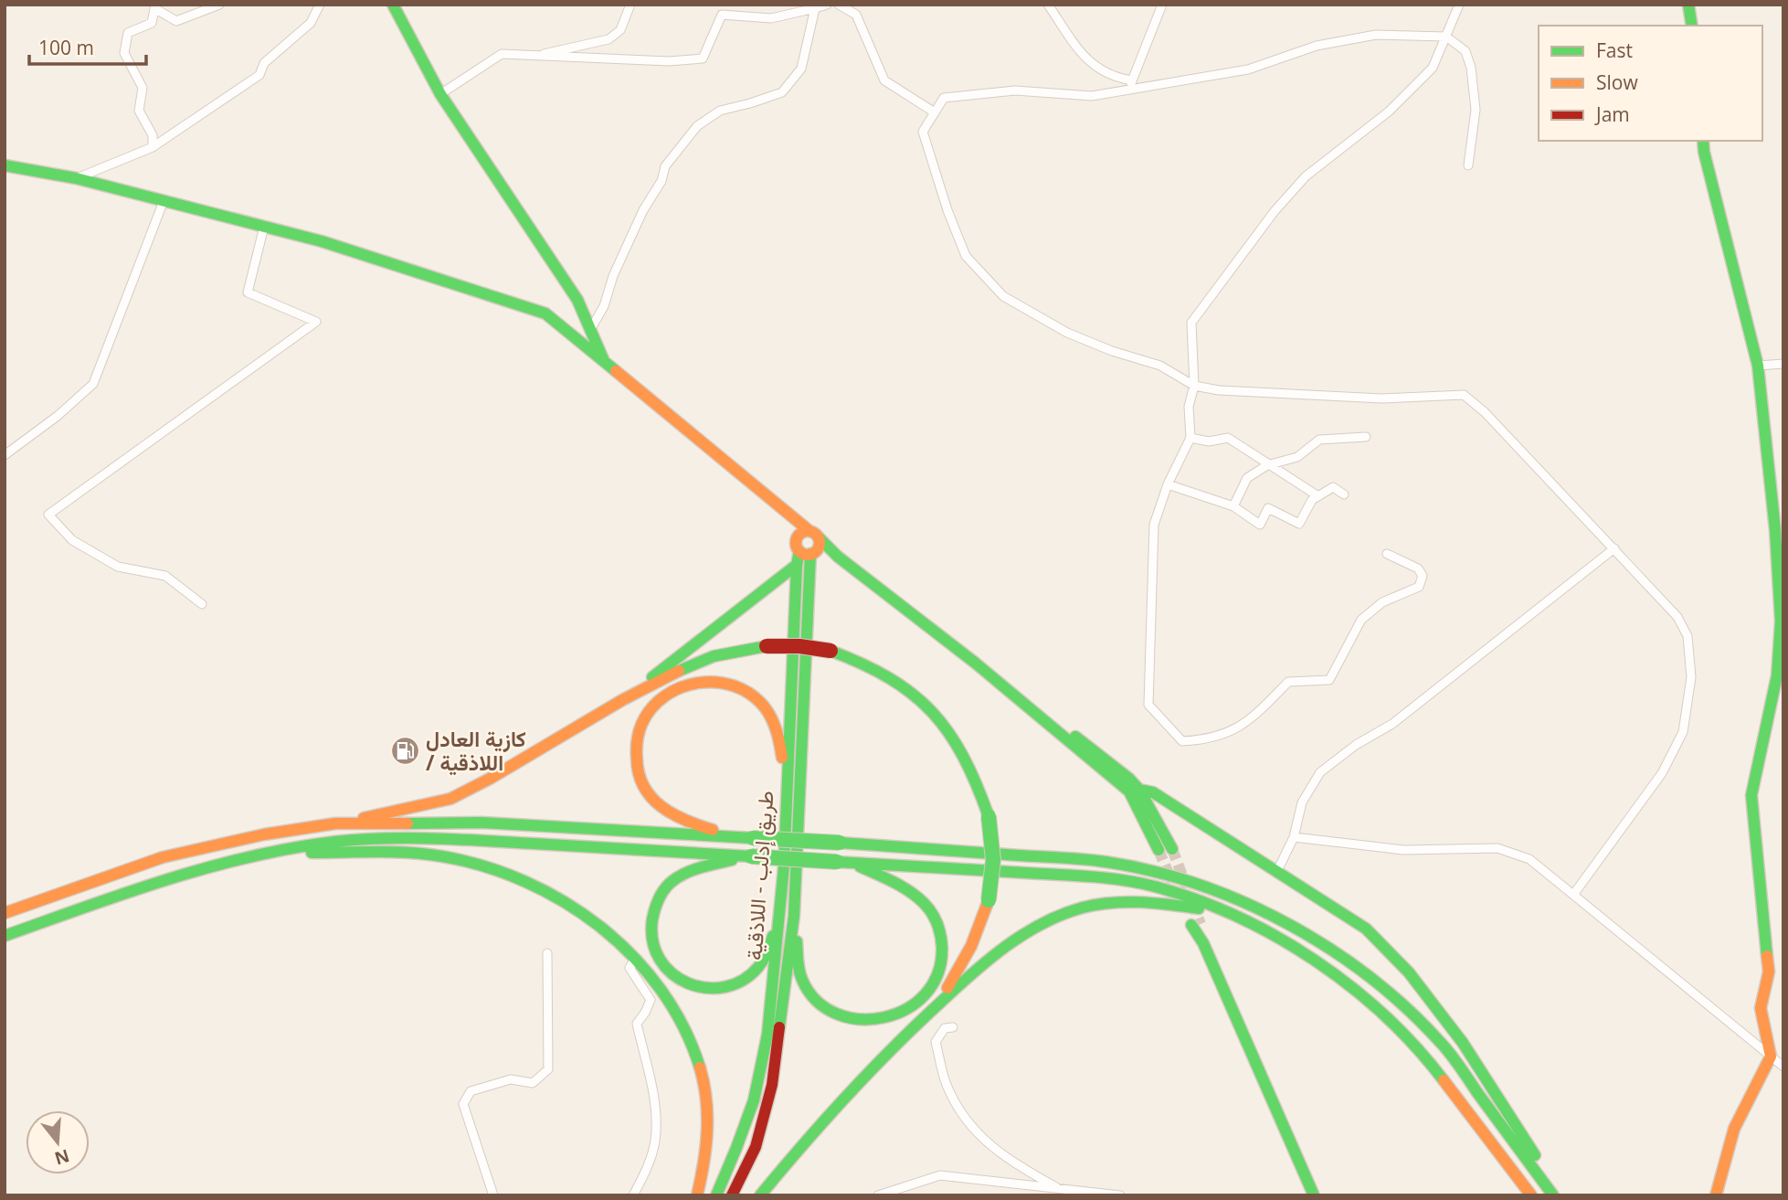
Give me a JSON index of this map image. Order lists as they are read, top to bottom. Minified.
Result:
{"streets":{"main road":["طريق إدلب - اللاذقية"]},"places":{"fuel station":["كازية العادل / اللاذقية"]},"legend":["Fast","Slow","Jam"],"scale_bar":"100 m","north":"bottom"}
